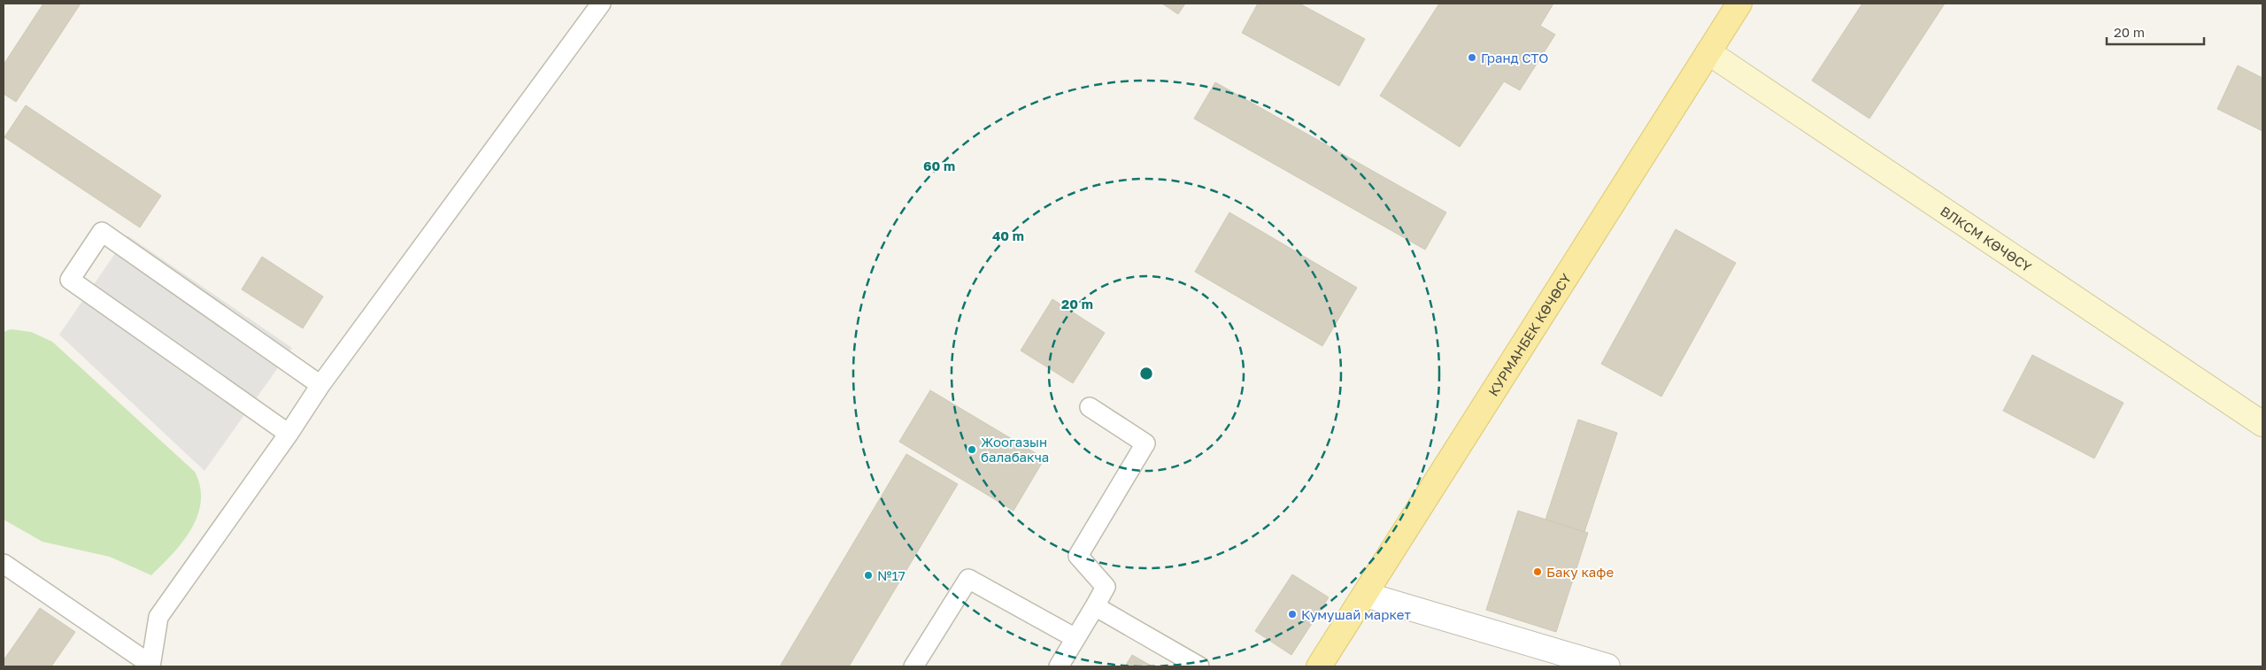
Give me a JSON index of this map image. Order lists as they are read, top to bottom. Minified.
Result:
{"streets":{"main road":["КУРМАНБЕК КӨЧӨСҮ"],"street":["ВЛКСМ КӨЧӨСҮ"]},"crossings":[["ВЛКСМ КӨЧӨСҮ","КУРМАНБЕК КӨЧӨСҮ"]],"places":["Гранд СТО","Жоогазын балабакча","Баку кафе","№17","Кумушай маркет"],"scale_bar":"20 m","rings":["60 m","40 m","20 m"]}
